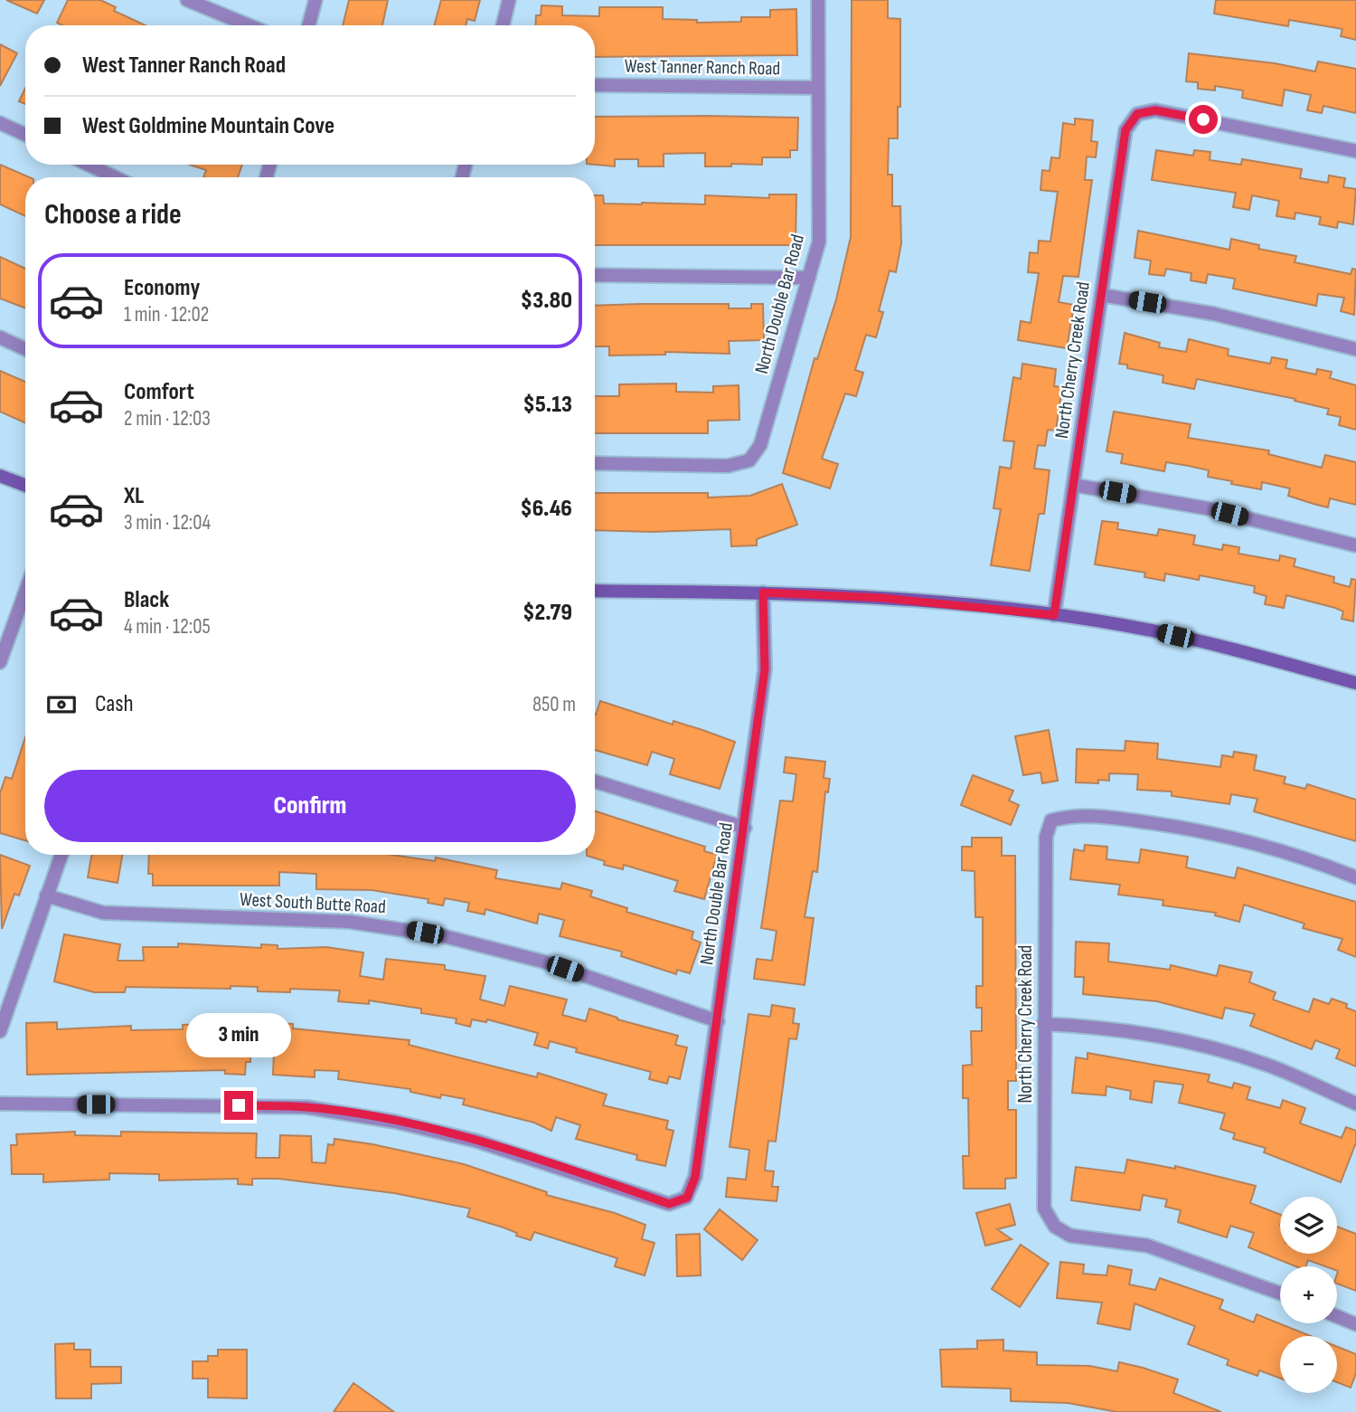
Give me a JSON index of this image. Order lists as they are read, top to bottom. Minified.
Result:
{"streets":{"street":["West Tanner Ranch Road","North Double Bar Road","North Cherry Creek Road","West South Butte Road"]},"crossings":[["West Tanner Ranch Road","North Double Bar Road"],["North Double Bar Road","West South Butte Road"]],"page":{"banner":["West Tanner Ranch Road","West Goldmine Mountain Cove"],"heading":"Choose a ride","list":[{"name":"Economy","note":"1 min · 12:02","value":"$3.80"},{"name":"Comfort","note":"2 min · 12:03","value":"$5.13"},{"name":"XL","note":"3 min · 12:04","value":"$6.46"},{"name":"Black","note":"4 min · 12:05","value":"$2.79"}],"pay":["Cash","850 m"],"buttons":"Confirm","bubble":"3 min","map_buttons":["+","−"]}}
